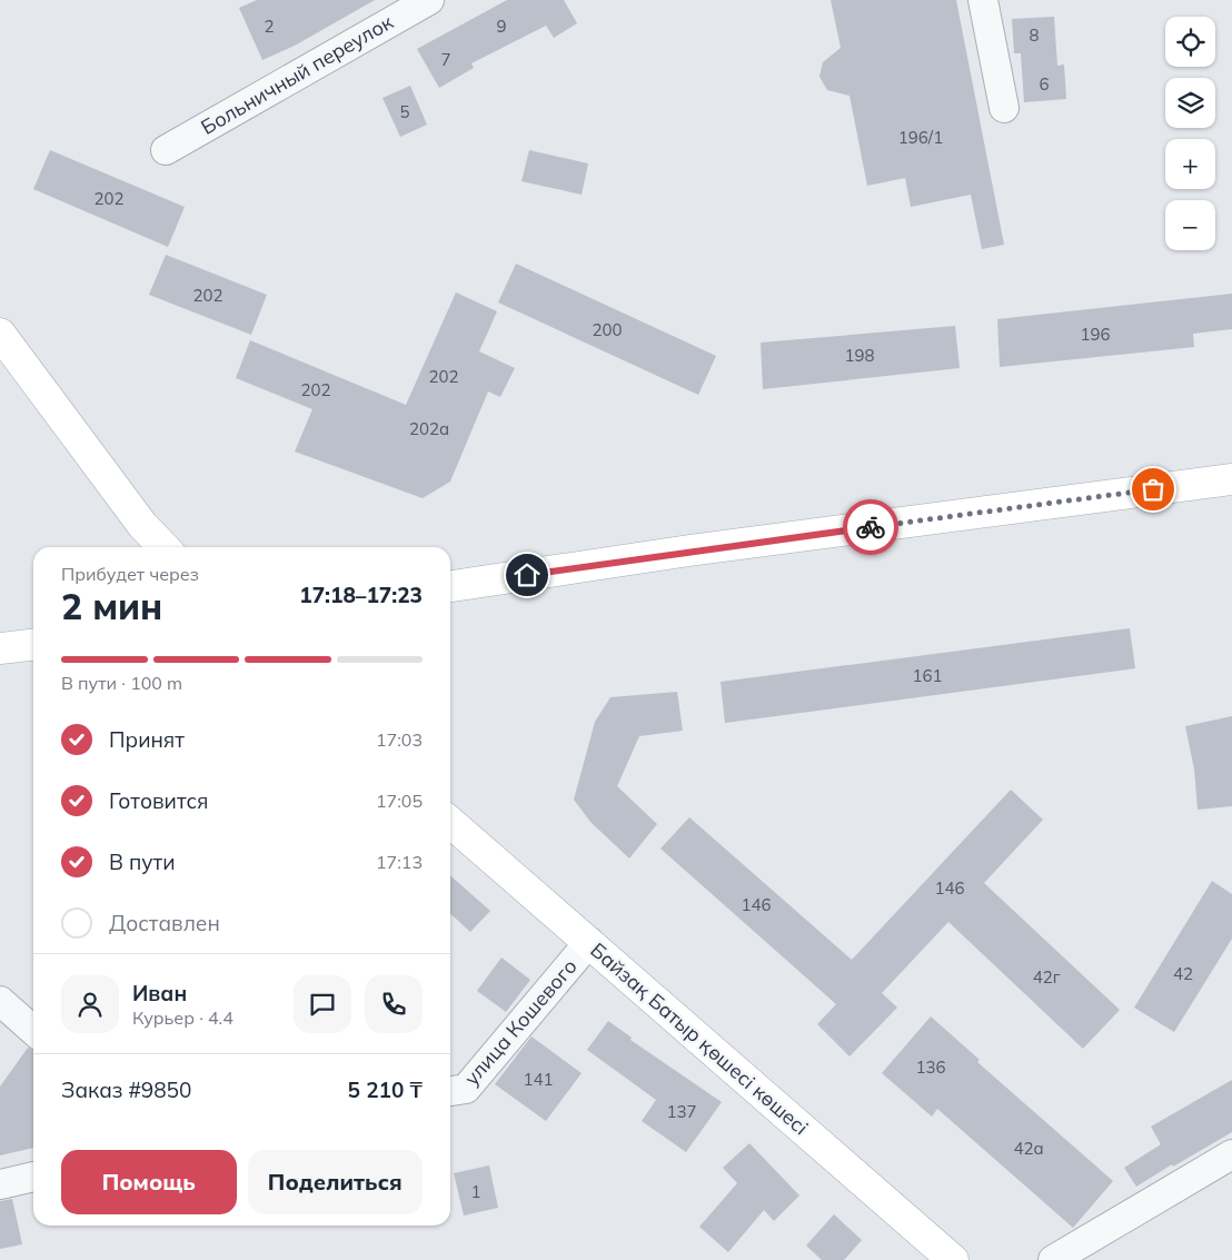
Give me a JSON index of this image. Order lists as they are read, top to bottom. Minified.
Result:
{"streets":{"main road":["Байзақ Батыр қөшесі көшесі"],"street":["Больничный переулок","улица Кошевого"]},"crossings":[["улица Кошевого","Байзақ Батыр қөшесі көшесі"]],"house_numbers":["2","9","8","7","6","5","196/1","202","202","200","196","198","202","202","202а","161","146","146","42","42г","136","141","137","42а","1"],"page":{"map_buttons":["+","−"],"heading":["2 мин","Прибудет через","17:18–17:23"],"panel":["Иван","Курьер · 4.4","Заказ #9850","5 210 ₸"],"bar":"В пути · 100 m","list":[["Принят","17:03"],["Готовится","17:05"],["В пути","17:13"],"Доставлен"],"buttons":["Помощь","Поделиться"]}}
